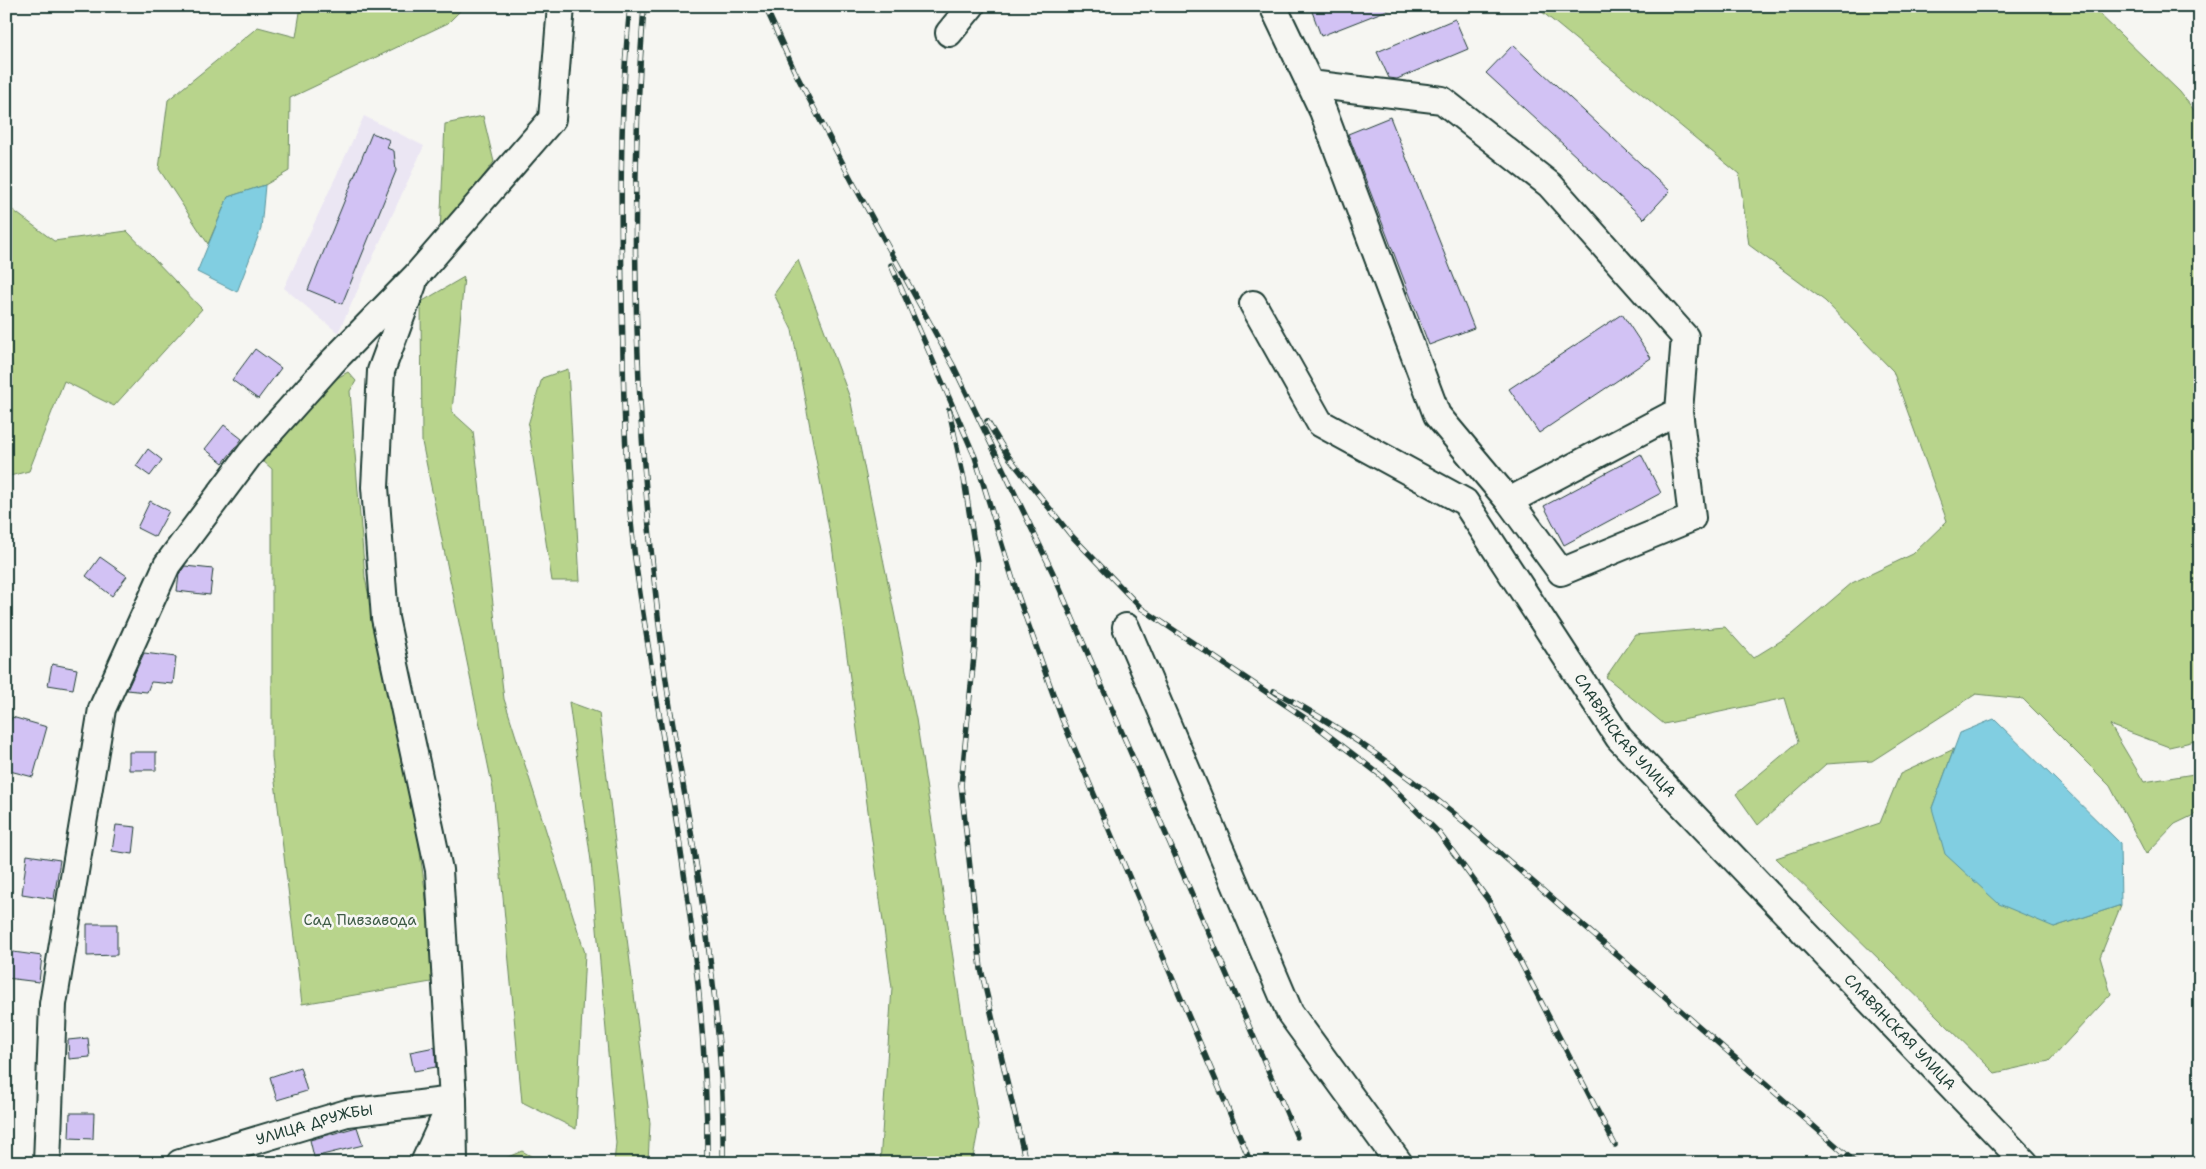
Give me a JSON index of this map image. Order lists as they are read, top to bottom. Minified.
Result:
{"streets":{"street":["СЛАВЯНСКАЯ УЛИЦА","УЛИЦА ДРУЖБЫ"]},"parks":["Сад Пивзавода"]}
